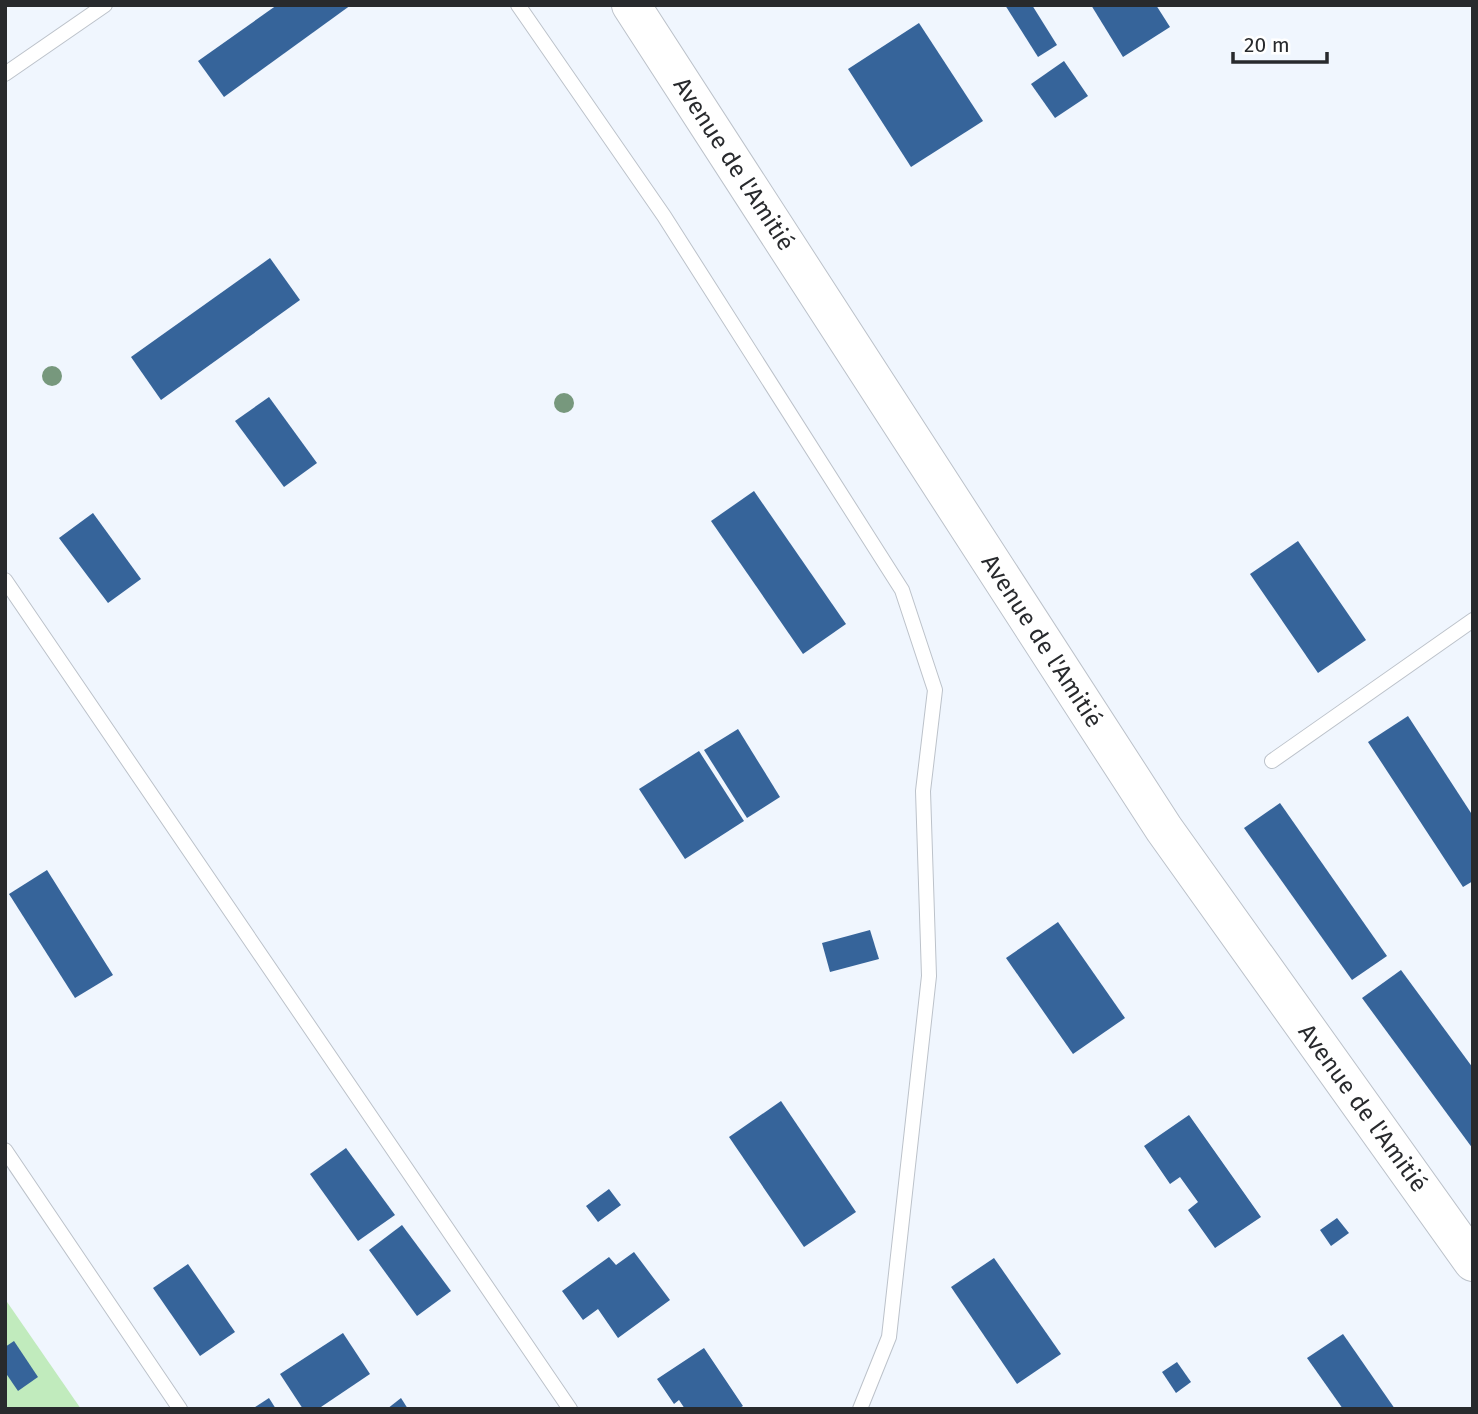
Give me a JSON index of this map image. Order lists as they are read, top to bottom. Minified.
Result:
{"streets":{"main road":["Avenue de l'Amitié"]},"scale_bar":"20 m"}
